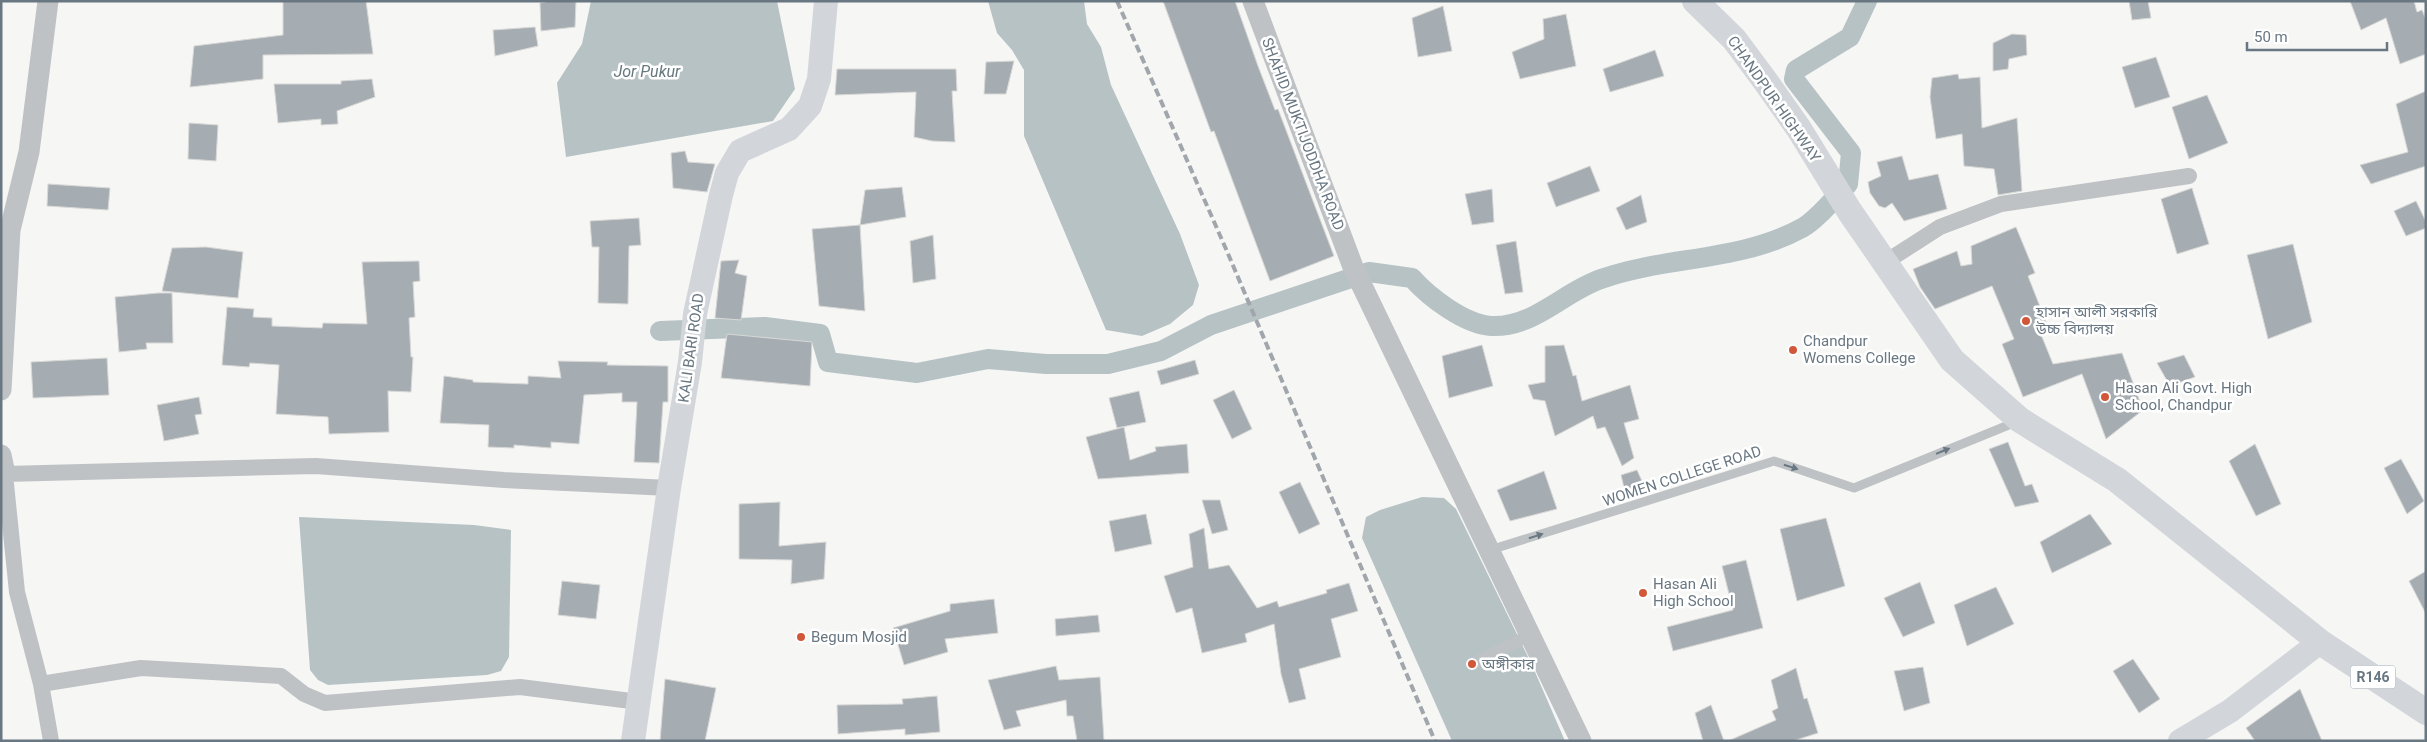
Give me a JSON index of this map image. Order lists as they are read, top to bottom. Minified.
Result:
{"streets":{"main road":["CHANDPUR HIGHWAY","KALI BARI ROAD","R146"],"street":["SHAHID MUKTIJODDHA ROAD"],"lane":["WOMEN COLLEGE ROAD"]},"crossings":[["CHANDPUR HIGHWAY","WOMEN COLLEGE ROAD"],["CHANDPUR HIGHWAY","R146"],["SHAHID MUKTIJODDHA ROAD","WOMEN COLLEGE ROAD"]],"one_way":["WOMEN COLLEGE ROAD"],"water":["Jor Pukur"],"places":["হাসান আলী সরকারি উচ্চ বিদ্যালয়","Chandpur Womens College","Hasan Ali Govt. High School, Chandpur","Hasan Ali High School","Begum Mosjid","অঙ্গীকার"],"scale_bar":"50 m"}
